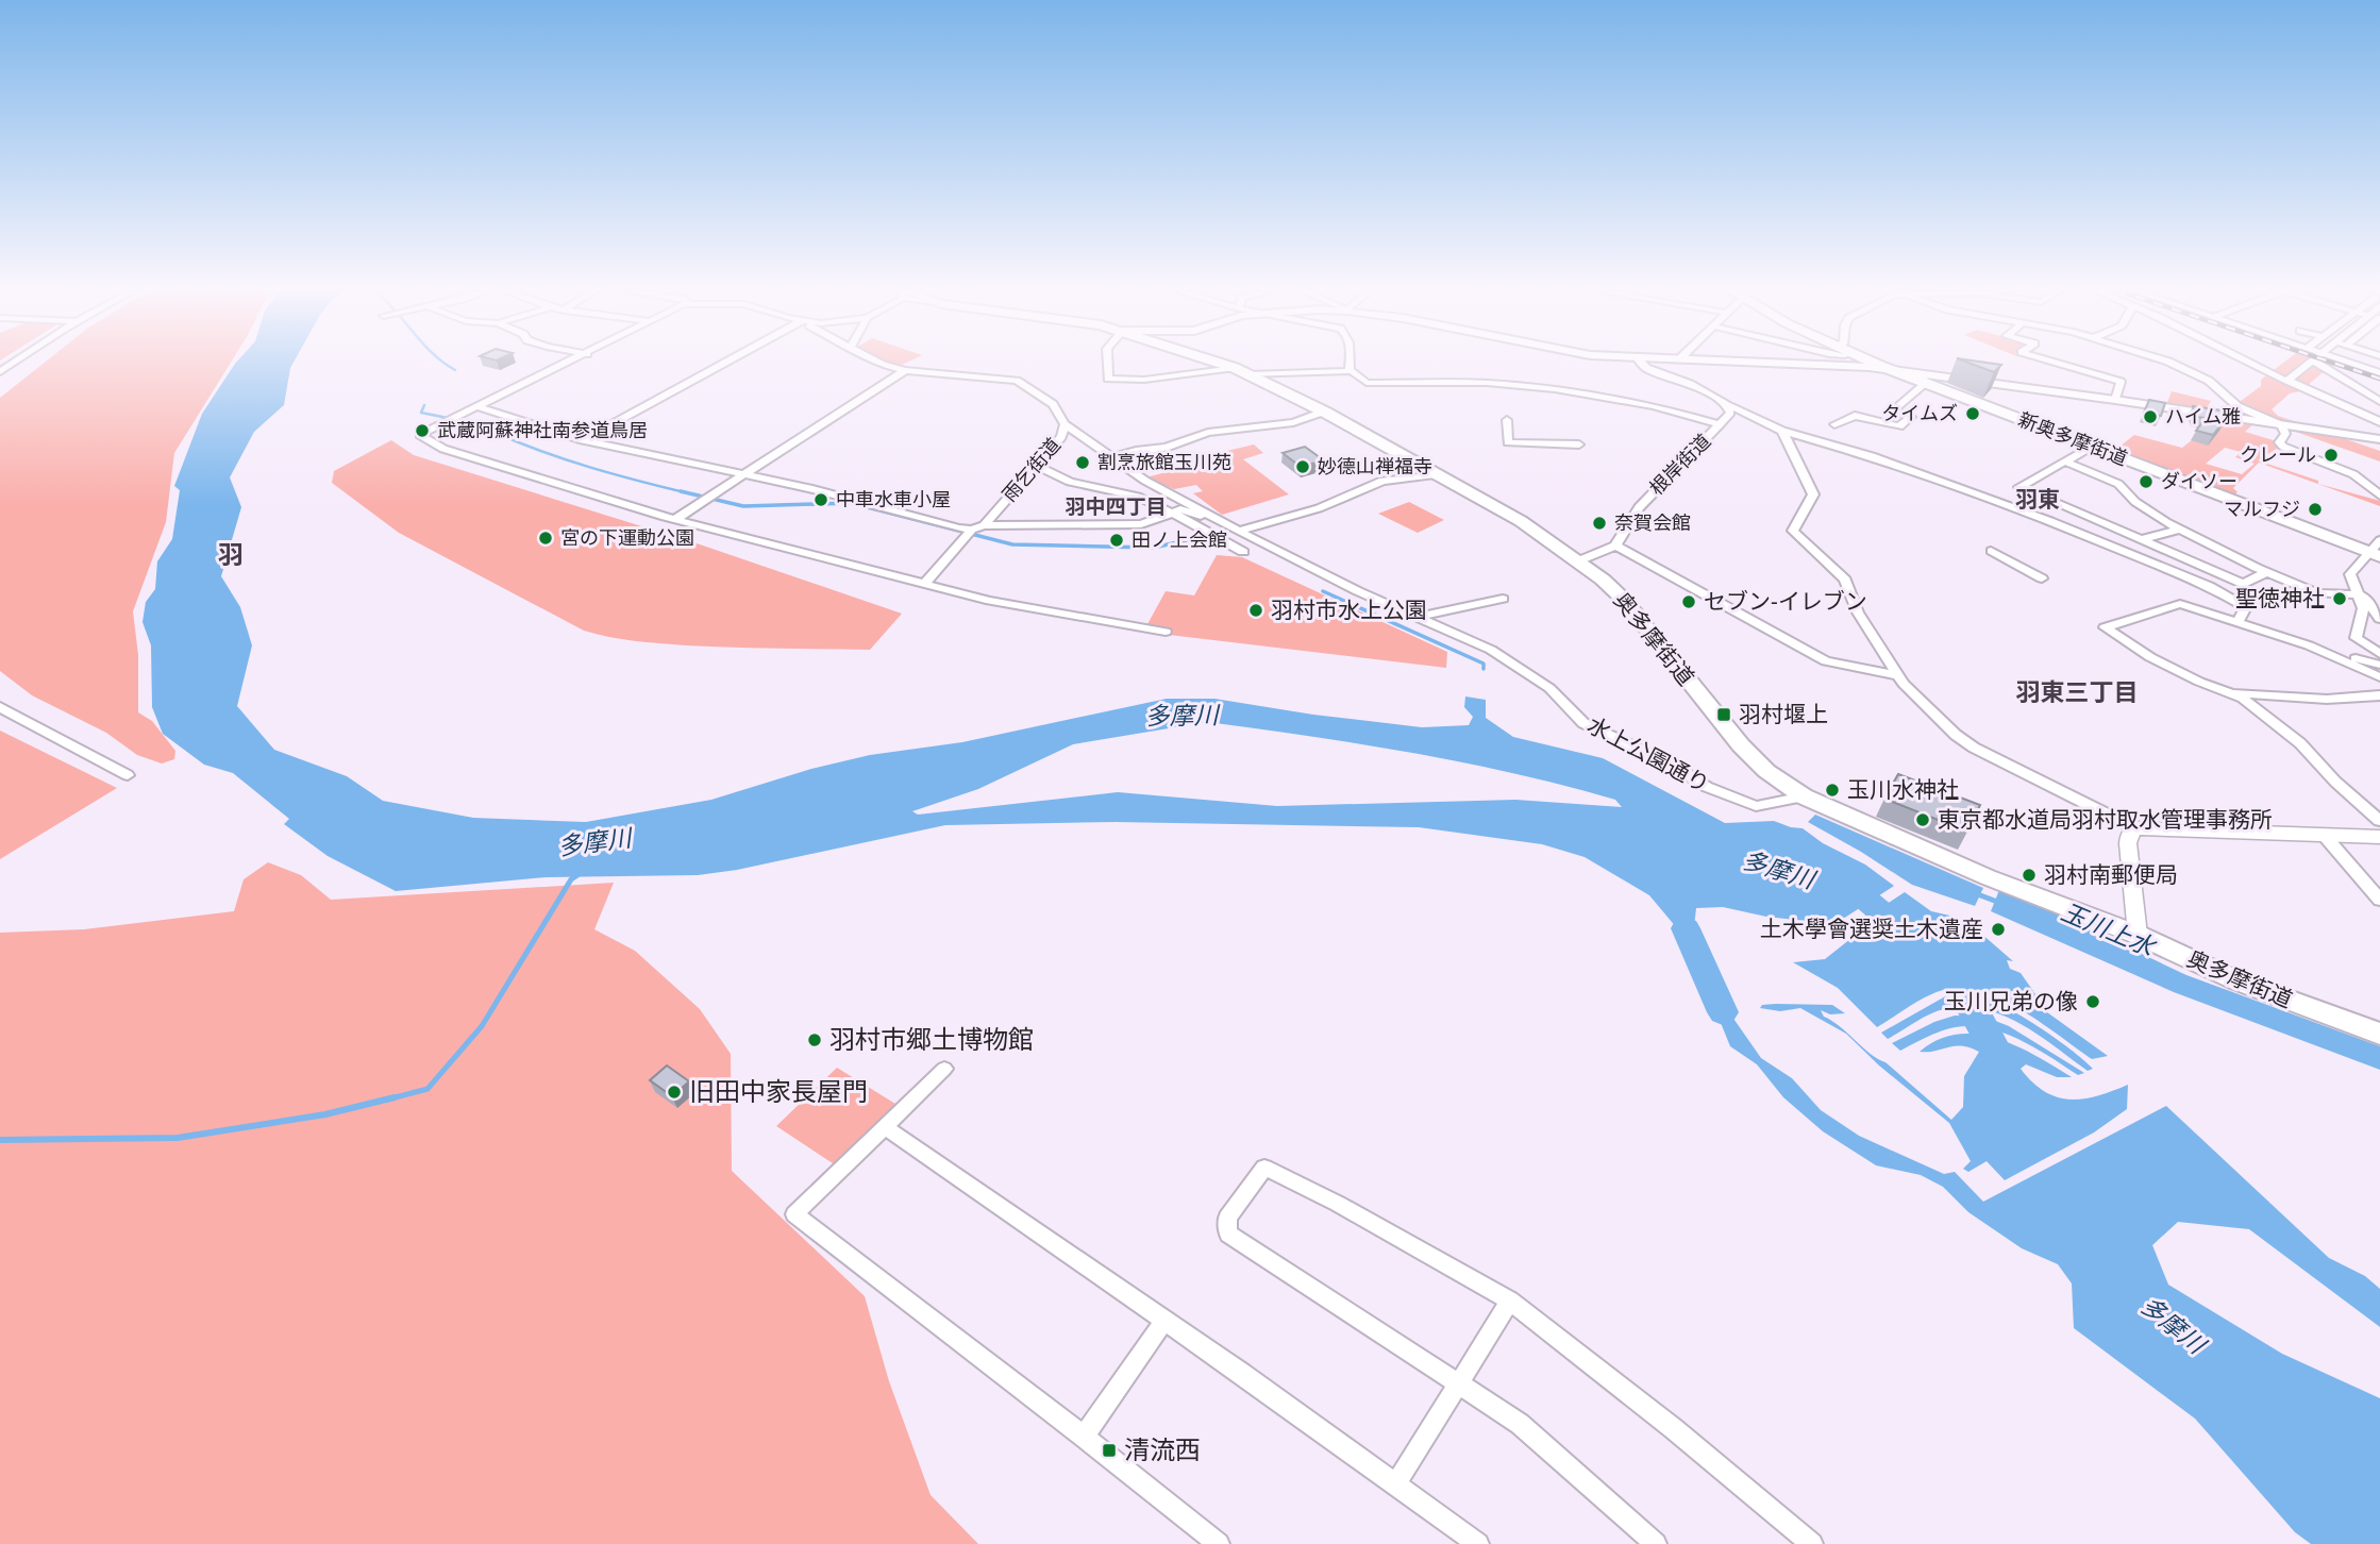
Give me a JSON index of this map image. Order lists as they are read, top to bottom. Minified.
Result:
{"streets":{"main road":["新奥多摩街道","奥多摩街道"],"street":["根岸街道","雨乞街道","水上公園通り"]},"crossings":[["雨乞街道","水上公園通り"],["奥多摩街道","水上公園通り"]],"districts":["羽東","羽中四丁目","羽","羽東三丁目"],"water":["多摩川","玉川上水"],"places":{"other":["タイムズ","ハイム雅","武蔵阿蘇神社南参道鳥居","クレール","割烹旅館玉川苑","妙德山禅福寺","ダイソー","中車水車小屋","マルフジ","奈賀会館","宮の下運動公園","田ノ上会館","聖徳神社","セブン-イレブン","羽村市水上公園","玉川水神社","東京都水道局羽村取水管理事務所","羽村南郵便局","土木學會選奨土木遺産","玉川兄弟の像","羽村市郷土博物館","旧田中家長屋門"],"transit":["羽村堰上","清流西"]}}
